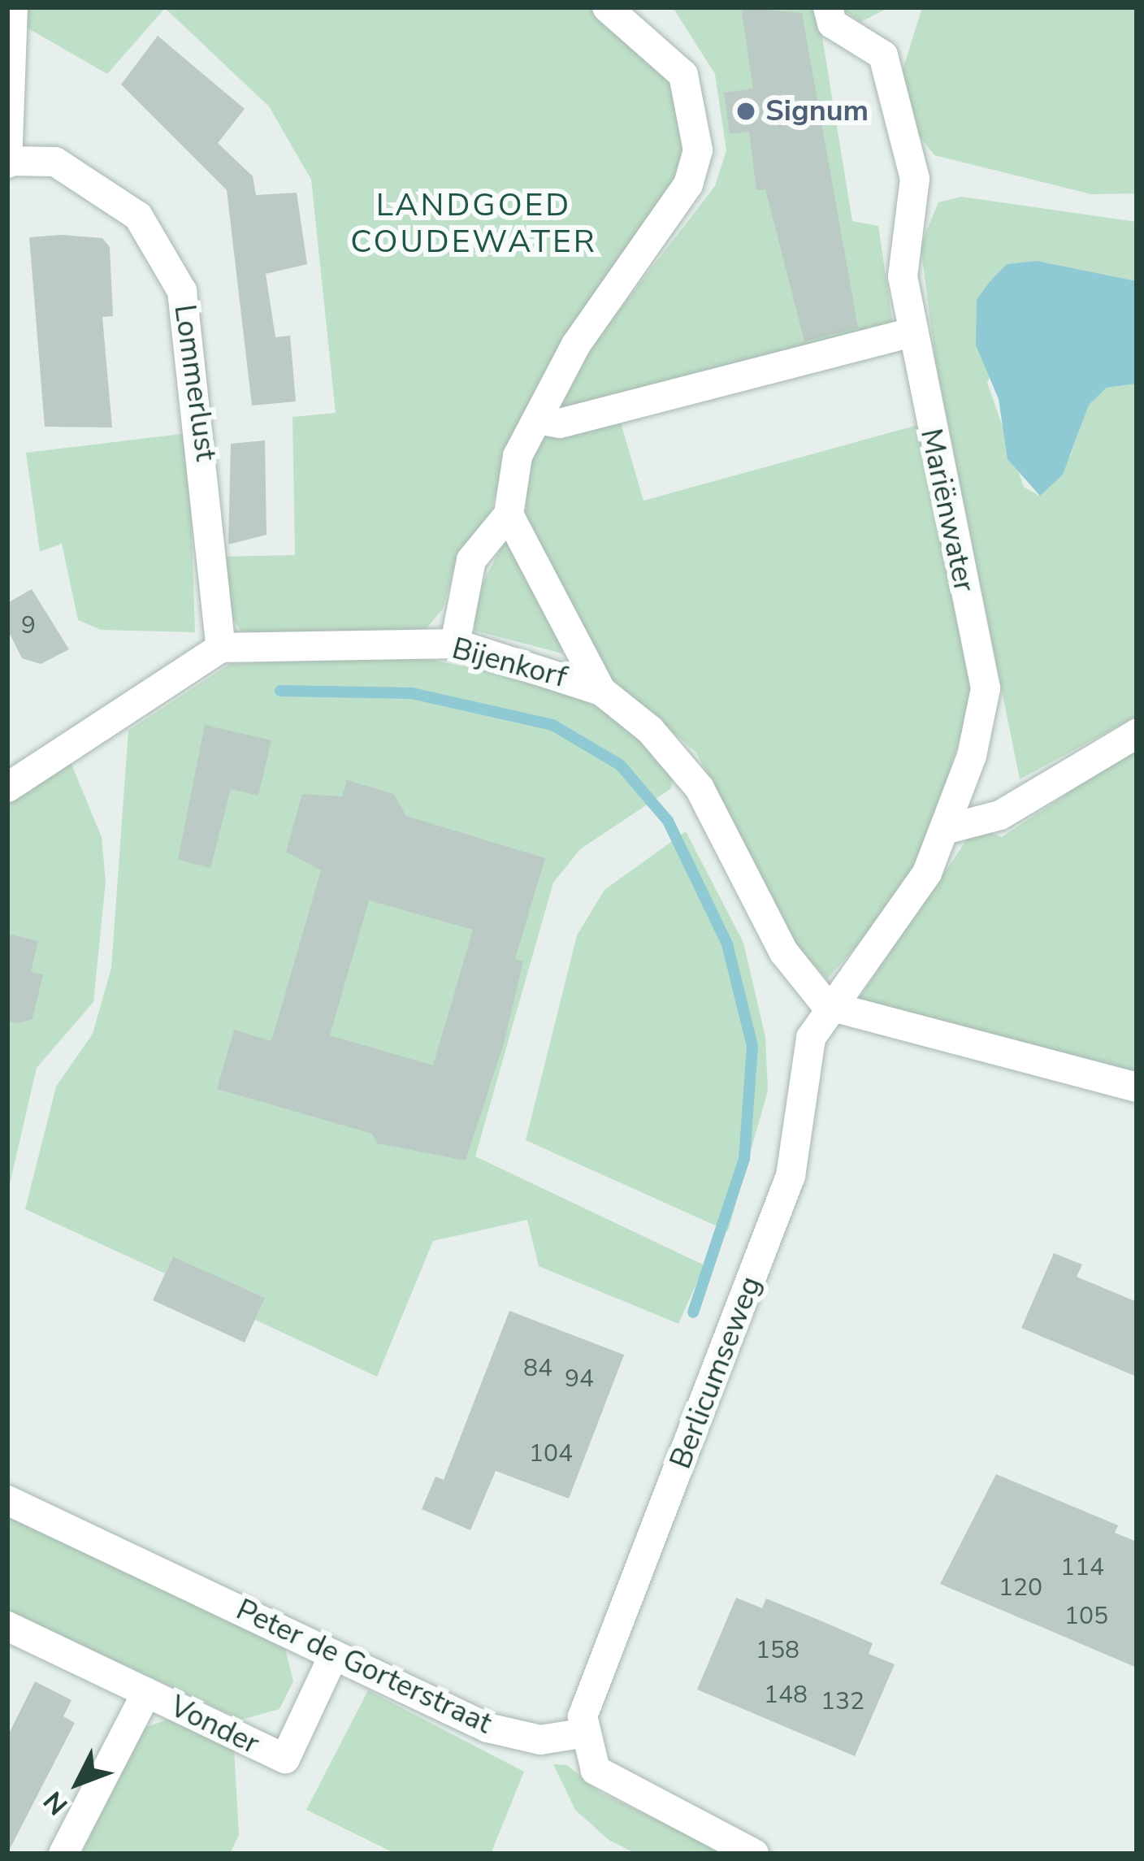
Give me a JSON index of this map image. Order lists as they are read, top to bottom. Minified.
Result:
{"streets":{"street":["Lommerlust","Mariënwater","Bijenkorf","Berlicumseweg","Peter de Gorterstraat","Vonder"]},"crossings":[["Lommerlust","Bijenkorf"],["Mariënwater","Bijenkorf"],["Mariënwater","Berlicumseweg"],["Bijenkorf","Berlicumseweg"],["Berlicumseweg","Peter de Gorterstraat"],["Peter de Gorterstraat","Vonder"]],"districts":["LANDGOED COUDEWATER"],"places":["Signum"],"house_numbers":["9","84","94","104","114","120","105","158","148","132"],"north":"bottom left"}
